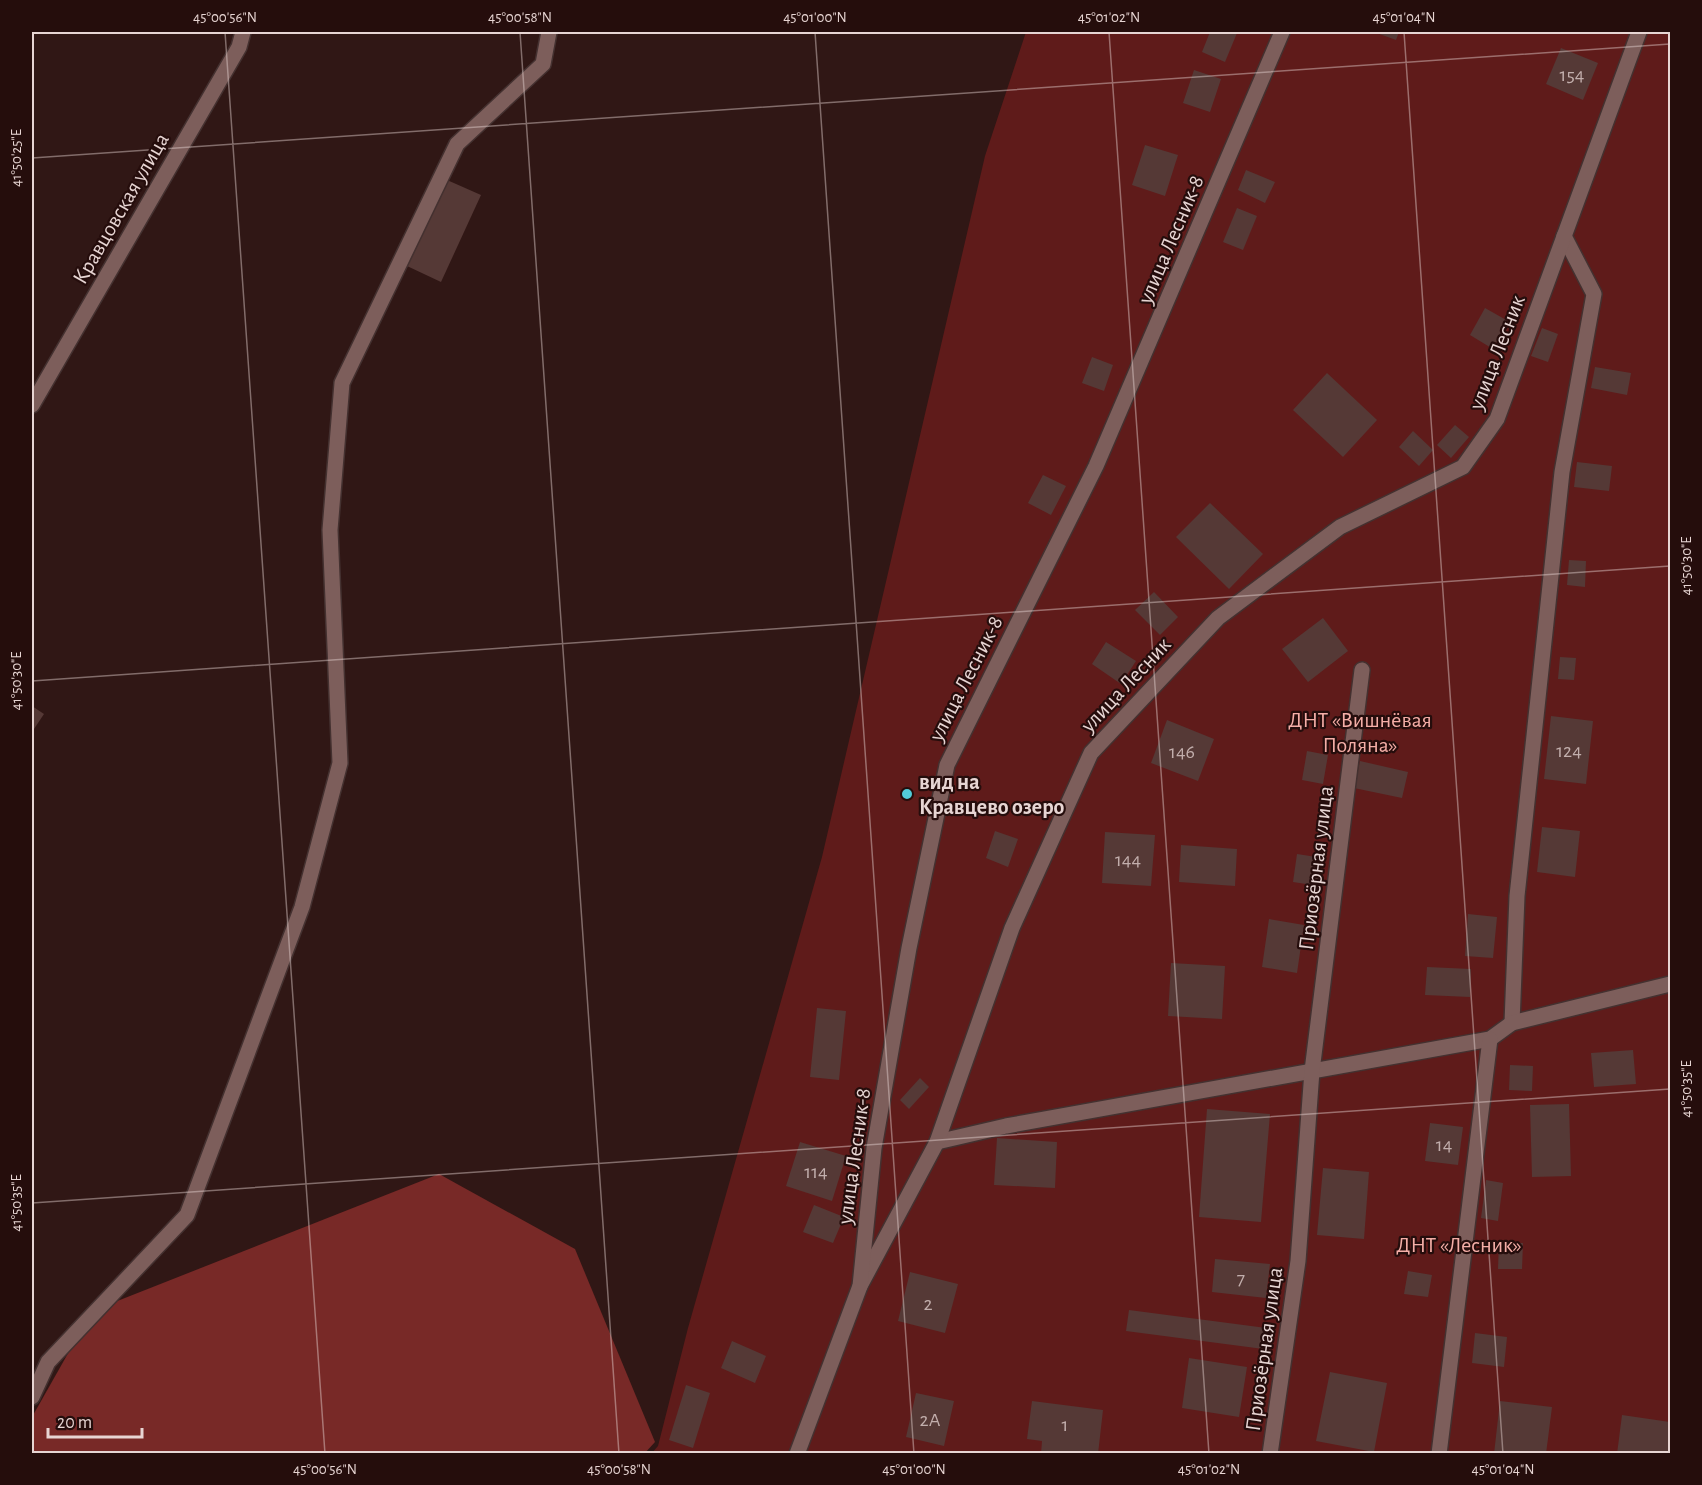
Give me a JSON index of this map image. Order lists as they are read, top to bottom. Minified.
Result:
{"streets":{"street":["Кравцовская улица","улица Лесник-8","улица Лесник","Приозёрная улица"]},"crossings":[["улица Лесник-8","улица Лесник"]],"parks":["ДНТ «Вишнёвая Поляна»","ДНТ «Лесник»"],"places":["вид на Кравцево озеро"],"house_numbers":["154","124","146","144","14","114","7","2","2А","1"],"scale_bar":"20 m","coordinates":["45°00'56\"N","45°00'58\"N","45°01'00\"N","45°01'02\"N","45°01'04\"N","41°50'25\"E","41°50'30\"E","41°50'35\"E"]}
